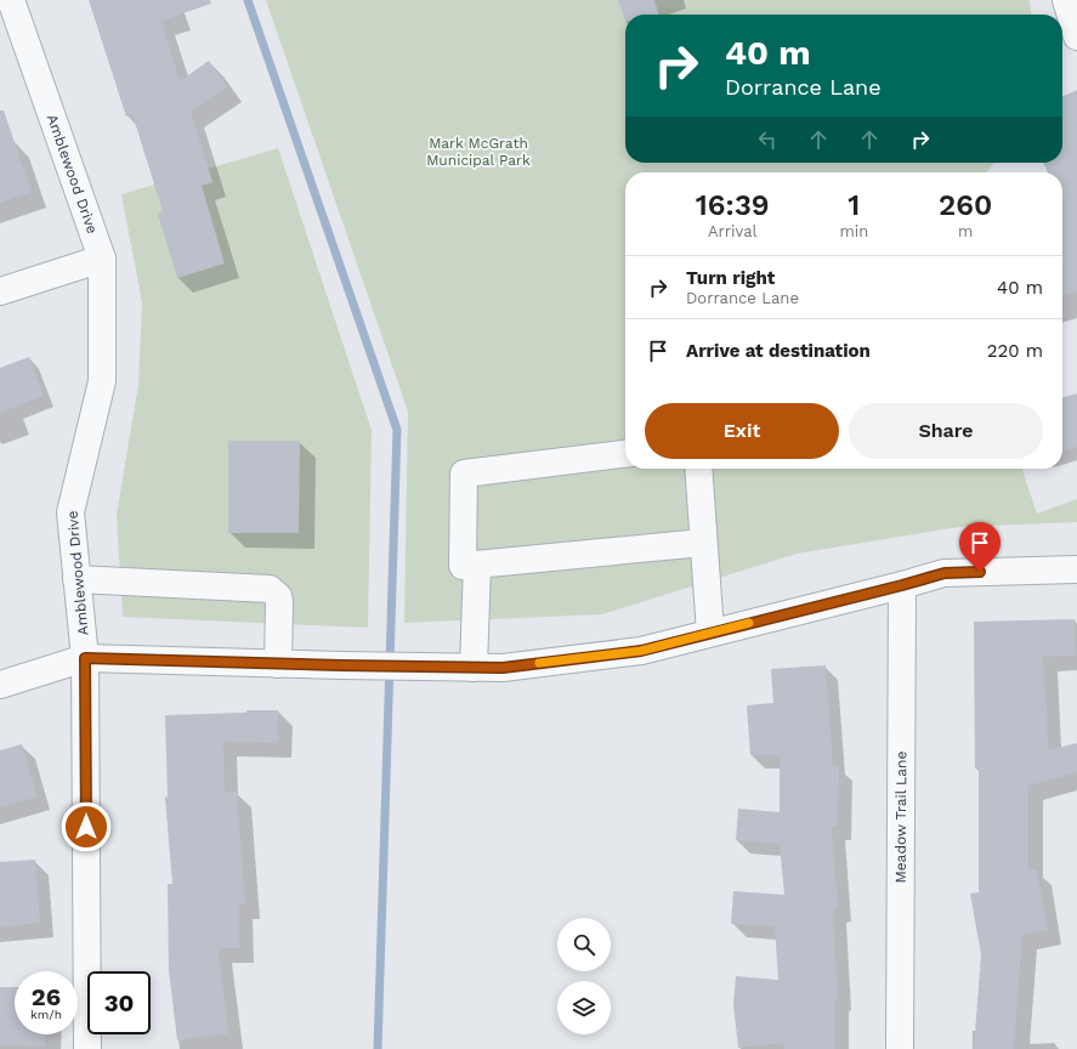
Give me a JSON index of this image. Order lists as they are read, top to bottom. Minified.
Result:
{"streets":{"street":["Amblewood Drive","Meadow Trail Lane"]},"parks":["Mark McGrath Municipal Park"],"page":{"turn":["40 m","Dorrance Lane"],"eta":["16:39","Arrival","1","min","260","m"],"list":[{"name":"Turn right","note":"Dorrance Lane","value":"40 m"},{"name":"Arrive at destination","value":"220 m"}],"buttons":["Exit","Share"],"speed":"26 km/h","limit":"30"}}
